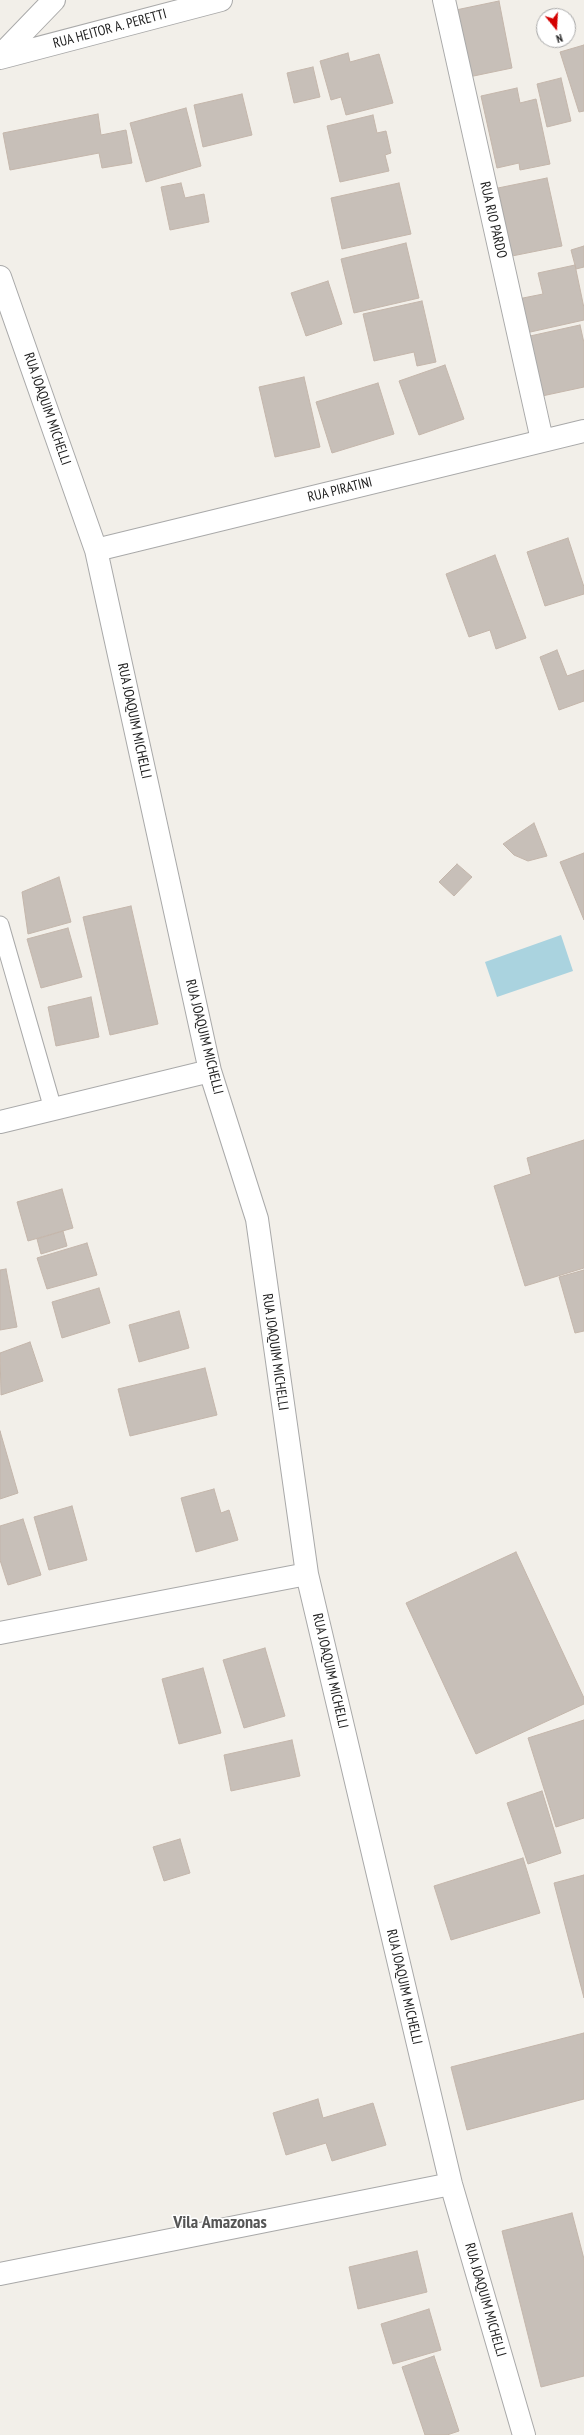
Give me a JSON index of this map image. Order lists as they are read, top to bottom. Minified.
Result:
{"streets":{"street":["RUA HEITOR A. PERETTI","RUA RIO PARDO","RUA JOAQUIM MICHELLI","RUA PIRATINI"]},"crossings":[["RUA RIO PARDO","RUA PIRATINI"],["RUA JOAQUIM MICHELLI","RUA PIRATINI"]],"districts":["Vila Amazonas"],"north":"bottom"}
